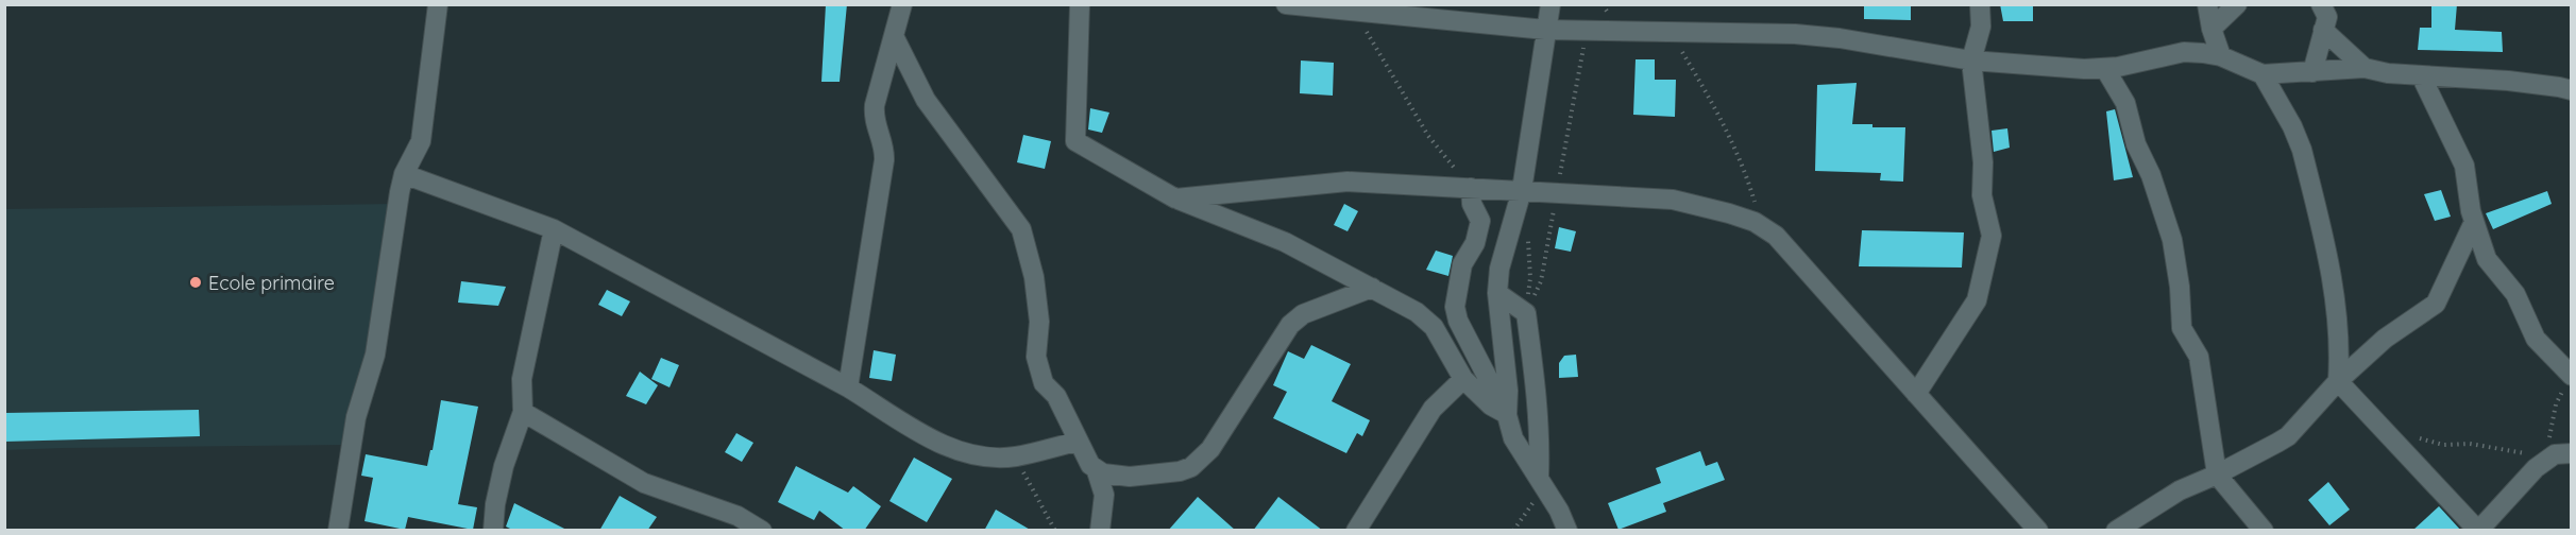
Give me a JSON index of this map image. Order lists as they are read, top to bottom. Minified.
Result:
{"places":["Ecole primaire"]}
